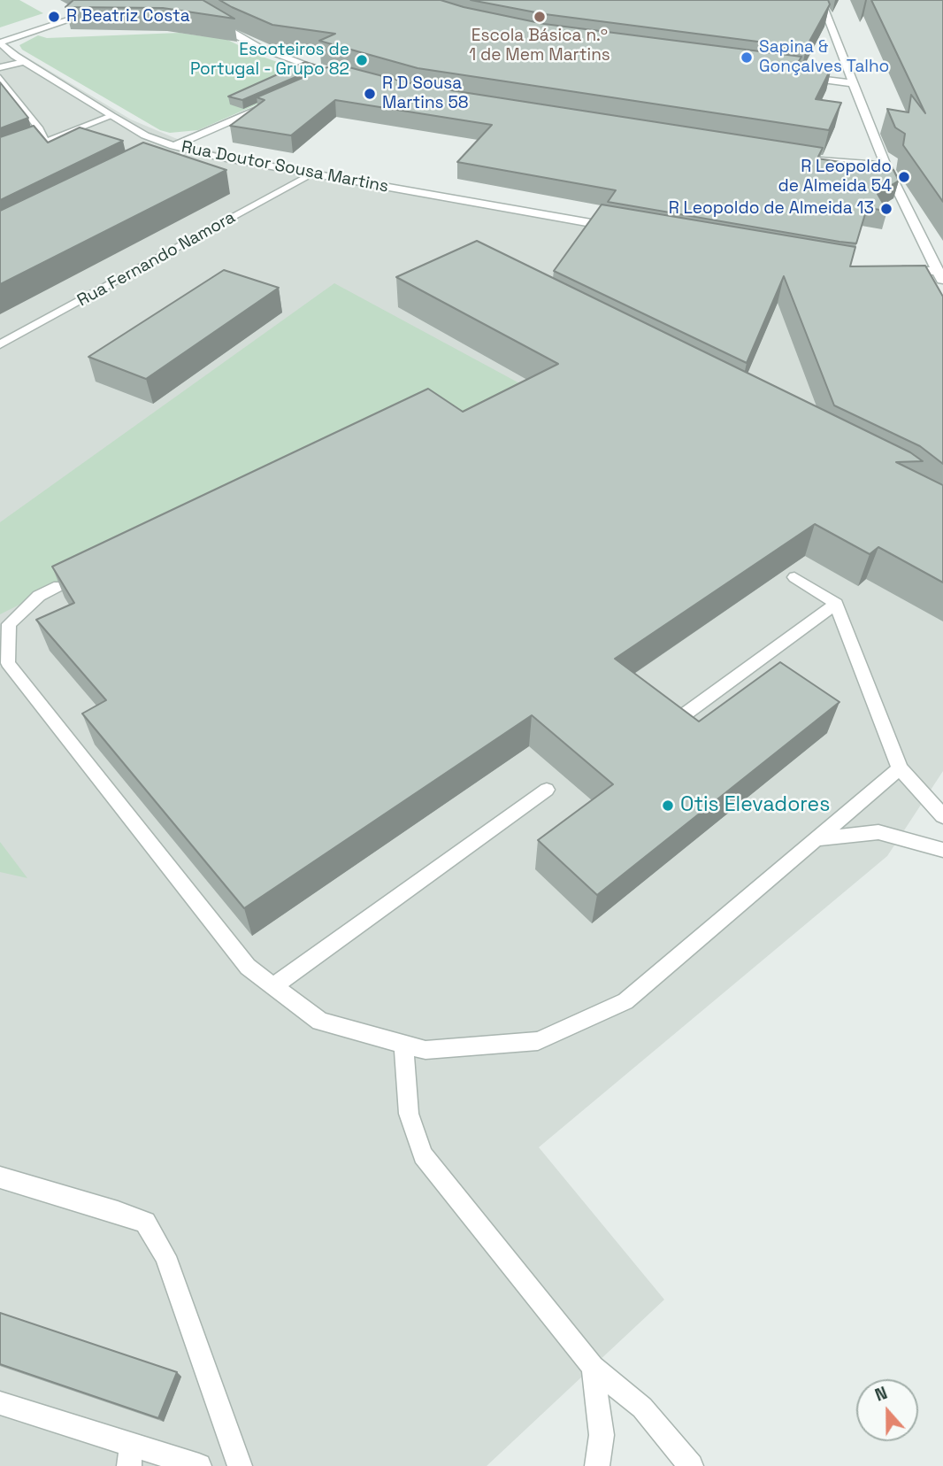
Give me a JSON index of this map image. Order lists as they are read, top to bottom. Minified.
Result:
{"streets":{"street":["Rua Doutor Sousa Martins"],"lane":["Rua Fernando Namora"]},"crossings":[["Rua Doutor Sousa Martins","Rua Fernando Namora"]],"places":["R Beatriz Costa","Escola Básica n.º 1 de Mem Martins","Sapina & Gonçalves Talho","Escoteiros de Portugal - Grupo 82","R D Sousa Martins 58","R Leopoldo de Almeida 54","R Leopoldo de Almeida 13","Otis Elevadores"],"north":"top"}
